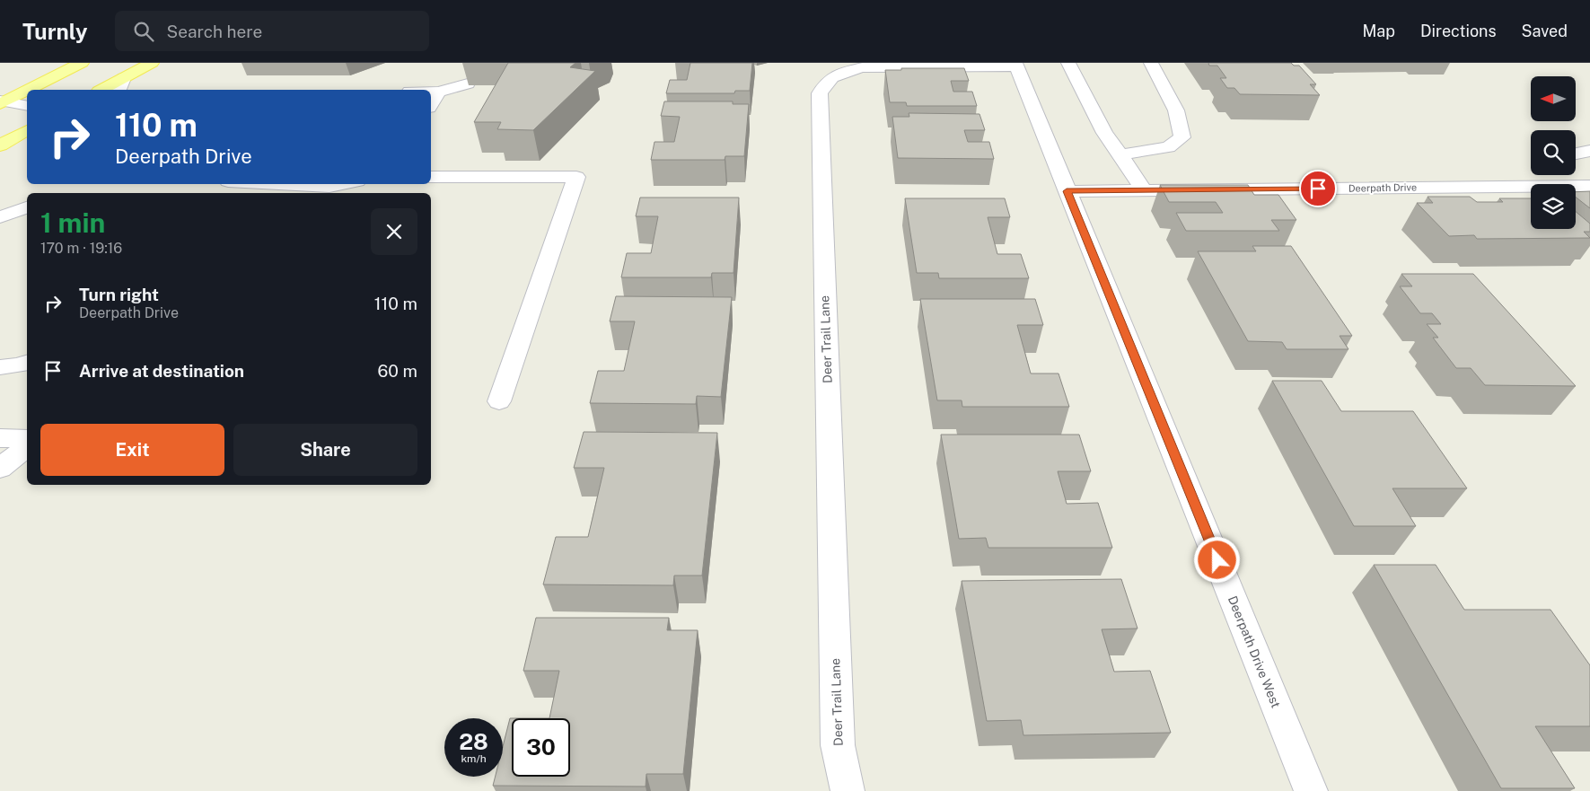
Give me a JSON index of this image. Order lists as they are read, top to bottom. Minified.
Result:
{"streets":{"street":["Deerpath Drive","Deer Trail Lane","Deerpath Drive West"]},"crossings":[["Deerpath Drive","Deerpath Drive West"],["Deer Trail Lane","Deerpath Drive West"]],"north":"left","page":{"header":"Turnly","search":"Search here","nav":["Map","Directions","Saved"],"turn":["110 m","Deerpath Drive"],"heading":["1 min","170 m · 19:16"],"list":[{"name":"Turn right","note":"Deerpath Drive","value":"110 m"},{"name":"Arrive at destination","value":"60 m"}],"buttons":["Exit","Share"],"speed":"28 km/h","limit":"30"}}
